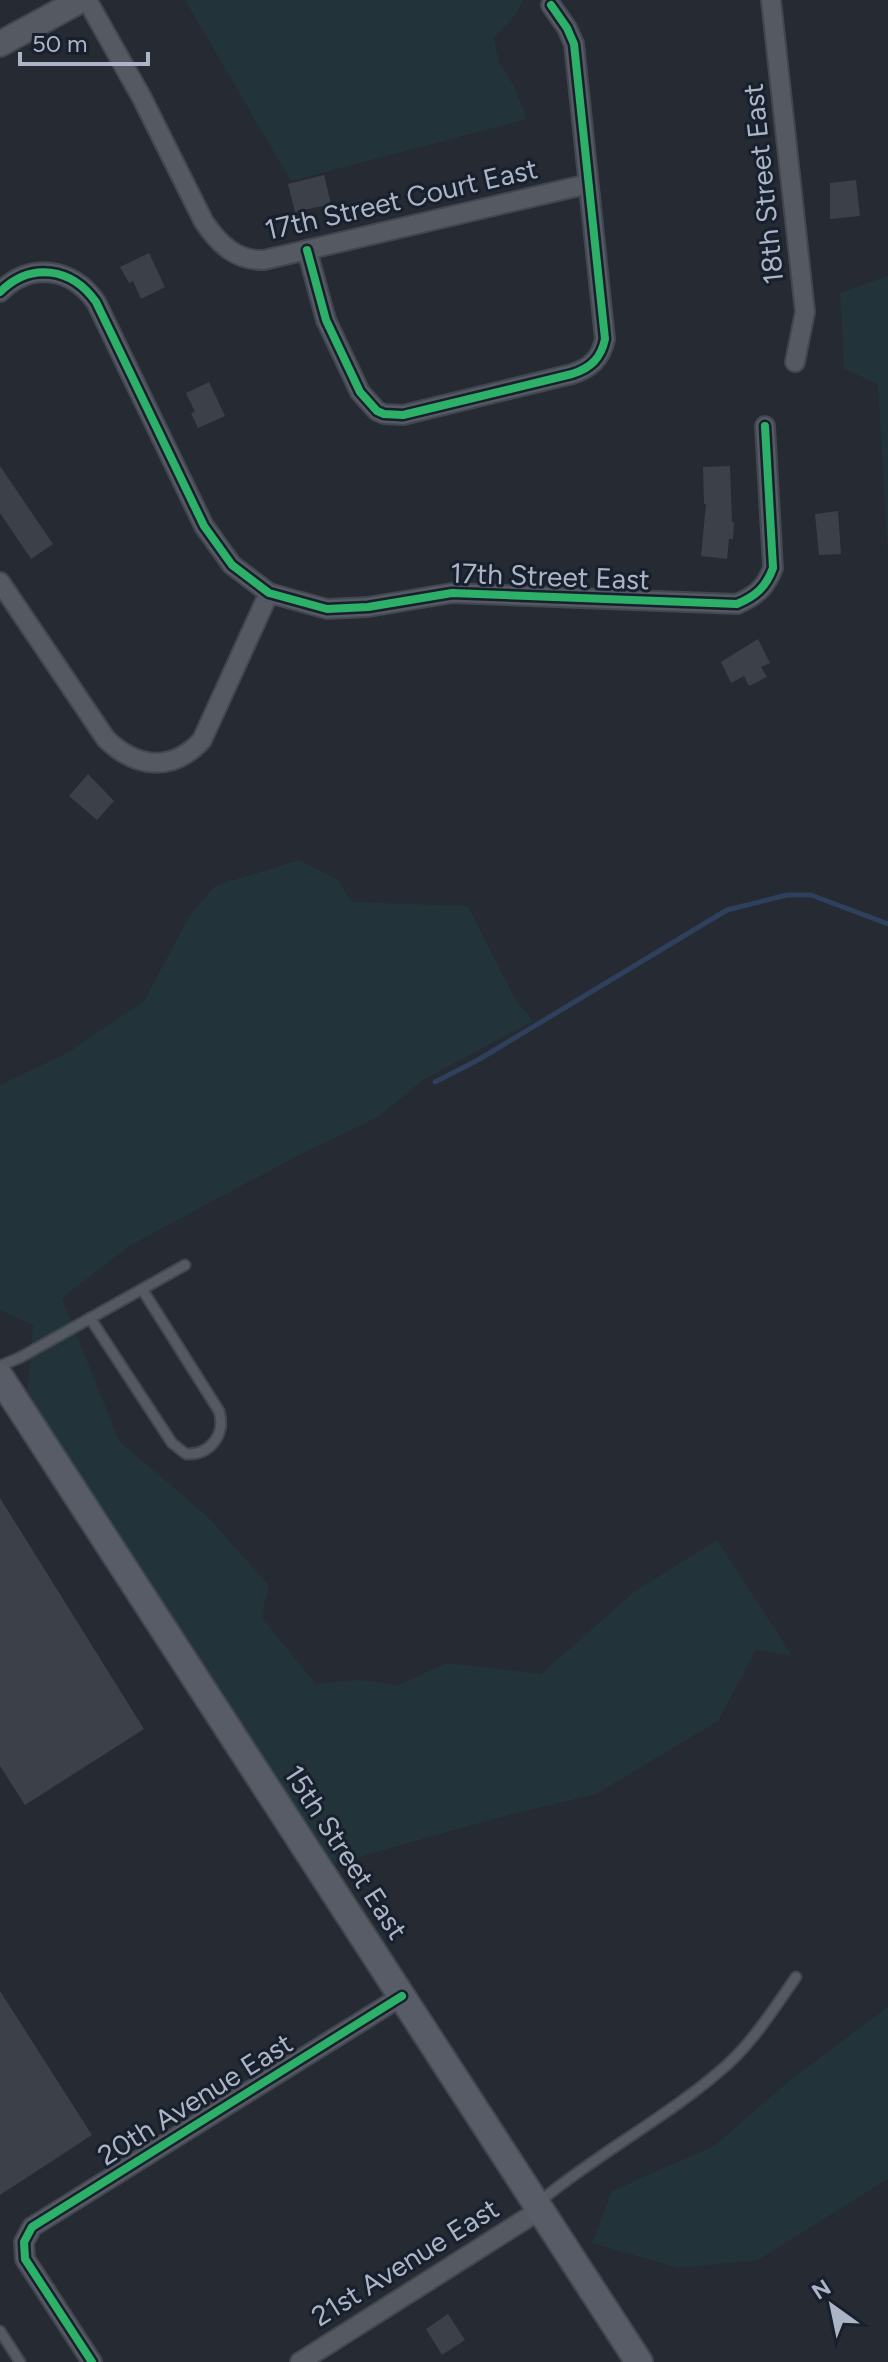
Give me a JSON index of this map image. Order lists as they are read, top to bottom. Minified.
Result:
{"streets":{"main road":["15th Street East"],"street":["18th Street East","17th Street Court East","17th Street East","20th Avenue East","21st Avenue East"]},"crossings":[["15th Street East","20th Avenue East"],["15th Street East","21st Avenue East"]],"scale_bar":"50 m","north":"top left"}
